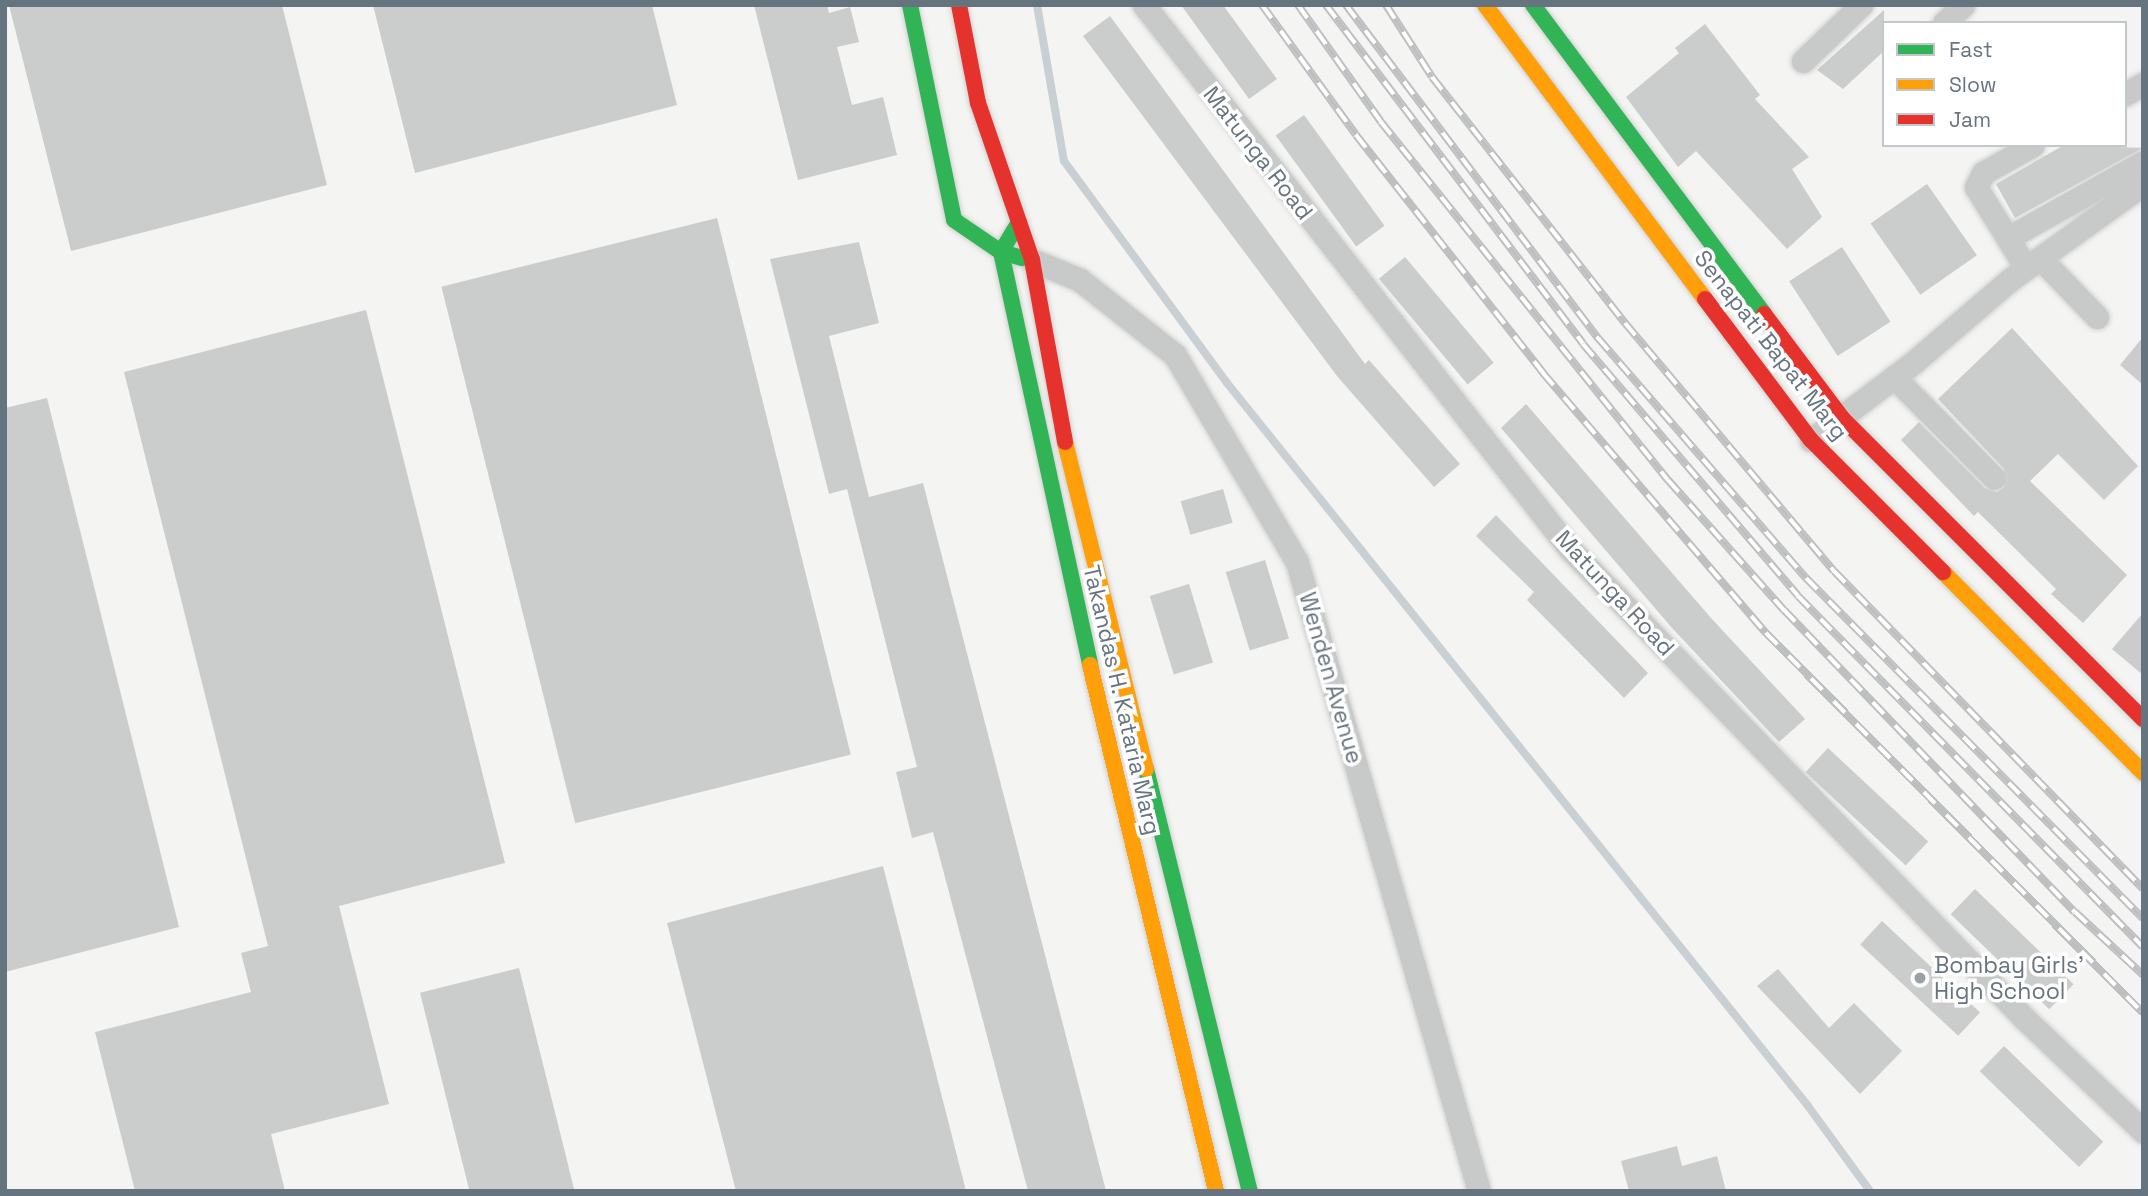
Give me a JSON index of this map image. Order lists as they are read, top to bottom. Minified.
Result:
{"streets":{"main road":["Senapati Bapat Marg","Takandas H. Kataria Marg"],"street":["Matunga Road","Wenden Avenue"]},"crossings":[["Wenden Avenue","Takandas H. Kataria Marg"]],"places":["Bombay Girls' High School"],"legend":["Fast","Slow","Jam"]}
